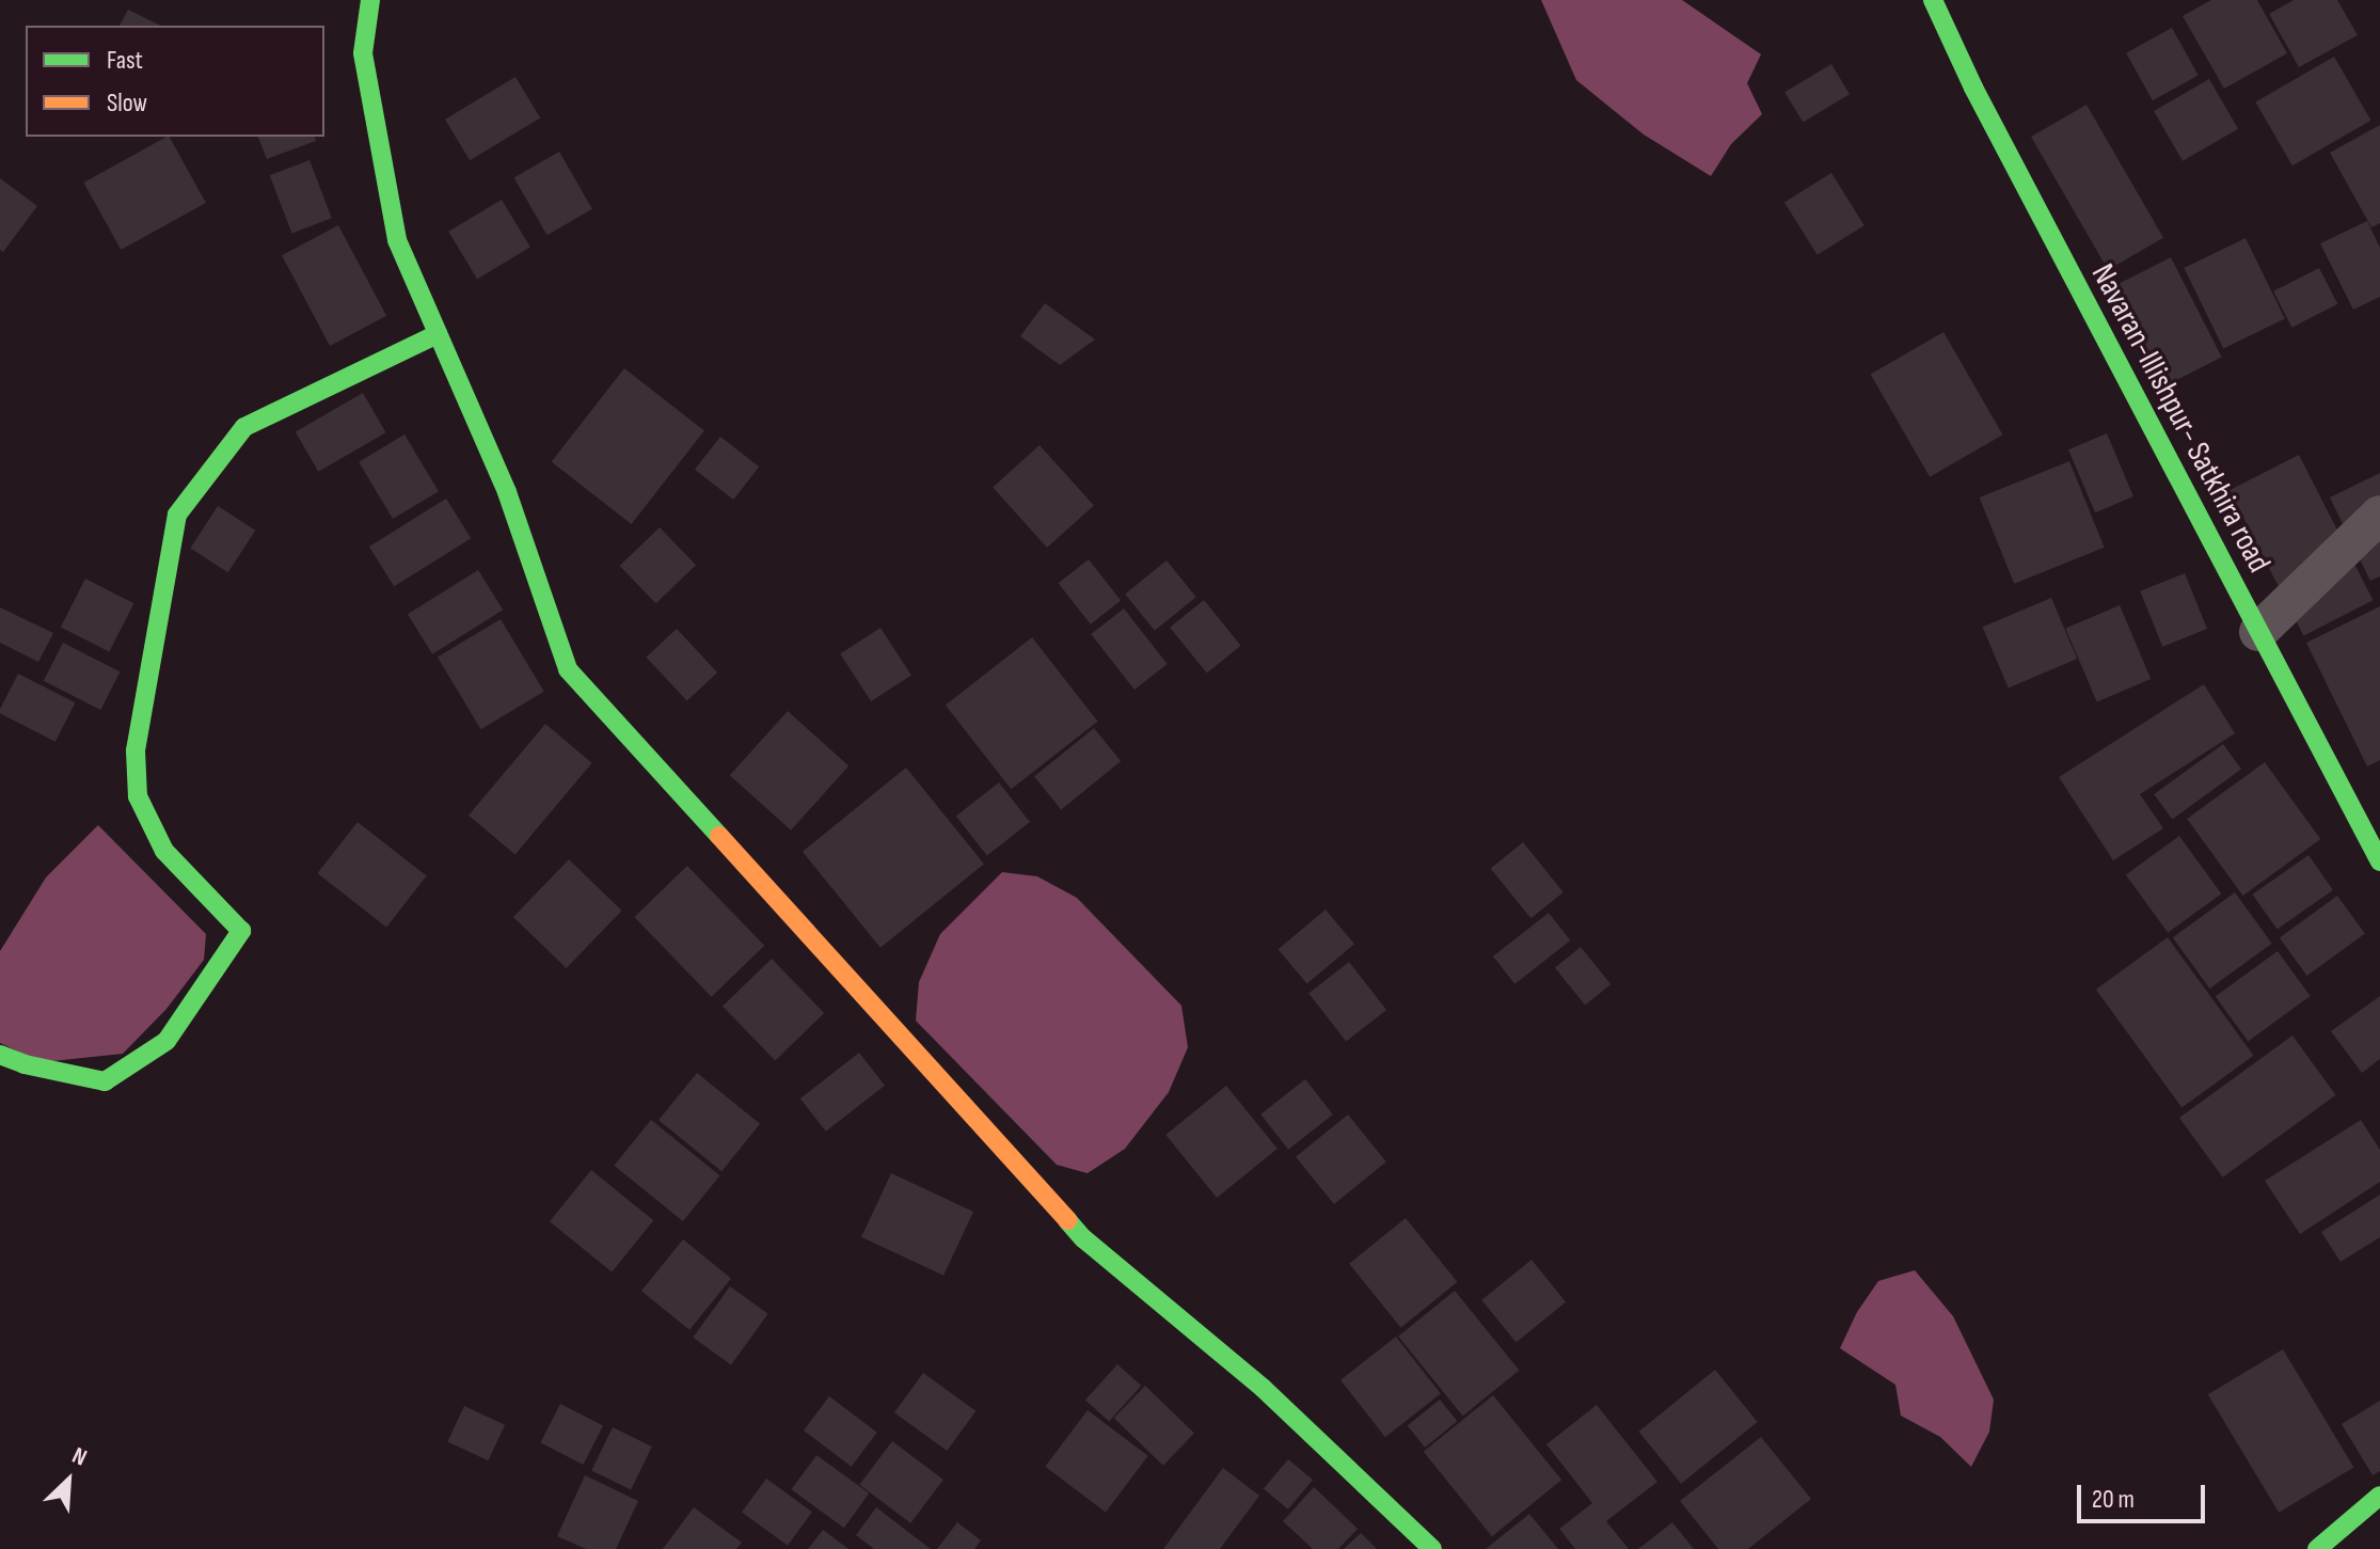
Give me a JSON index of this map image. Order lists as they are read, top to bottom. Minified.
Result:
{"streets":{"main road":["Navaran-Illishpur- Satkhira road"]},"legend":["Fast","Slow"],"scale_bar":"20 m","north":"top right"}
